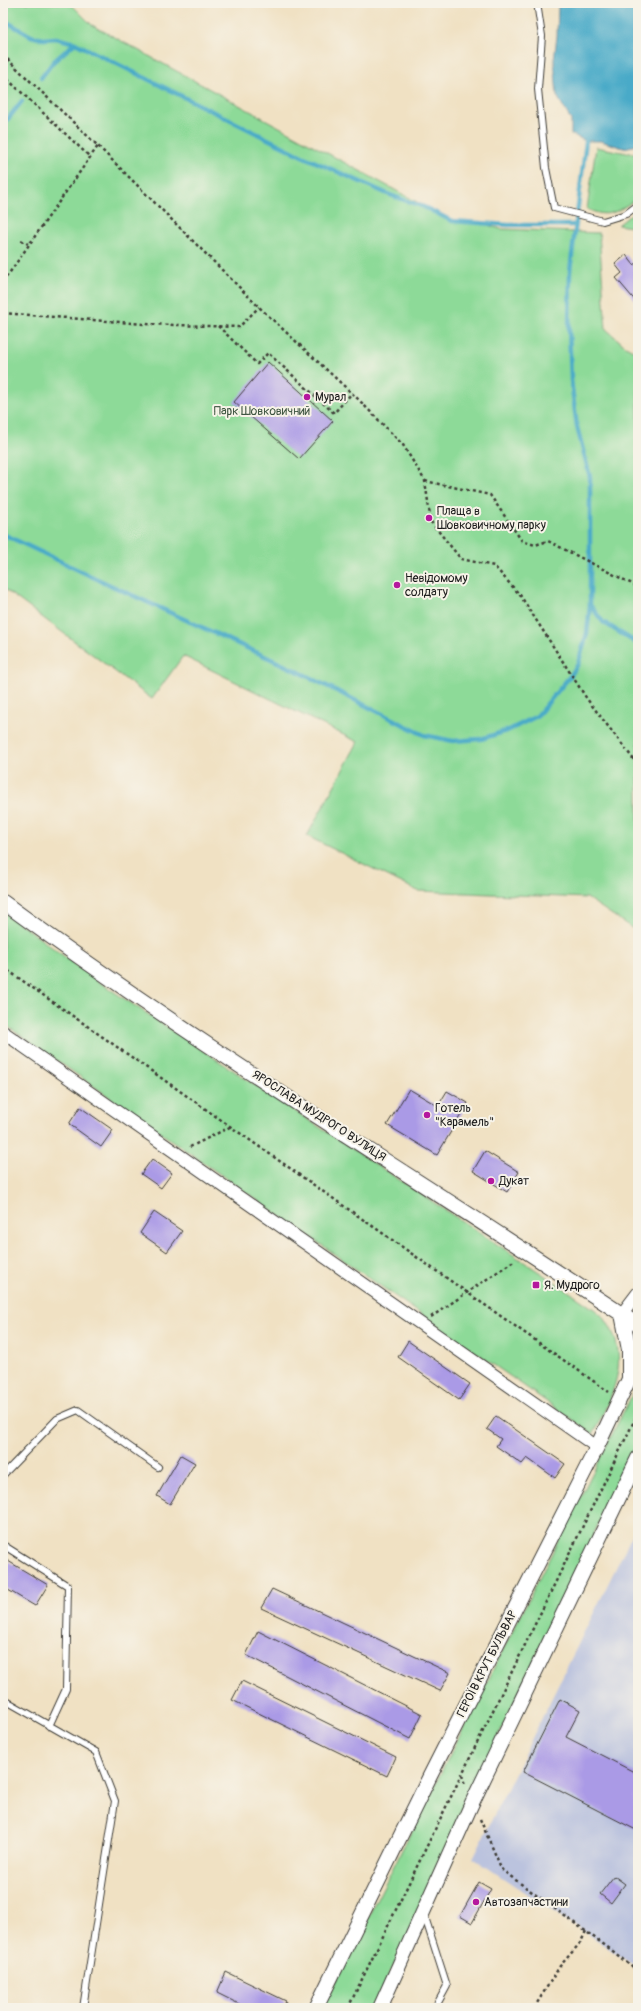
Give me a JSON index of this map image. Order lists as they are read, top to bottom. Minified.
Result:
{"streets":{"street":["ЯРОСЛАВА МУДРОГО ВУЛИЦЯ","ГЕРОЇВ КРУТ БУЛЬВАР"]},"crossings":[["ЯРОСЛАВА МУДРОГО ВУЛИЦЯ","ГЕРОЇВ КРУТ БУЛЬВАР"]],"parks":["Парк Шовковичний"],"places":{"other":["Мурал","Плаща в Шовковичному парку","Невідомому солдату","Готель \"Карамель\"","Дукат","Автозапчастини"],"transit":["Я. Мудрого"]}}
